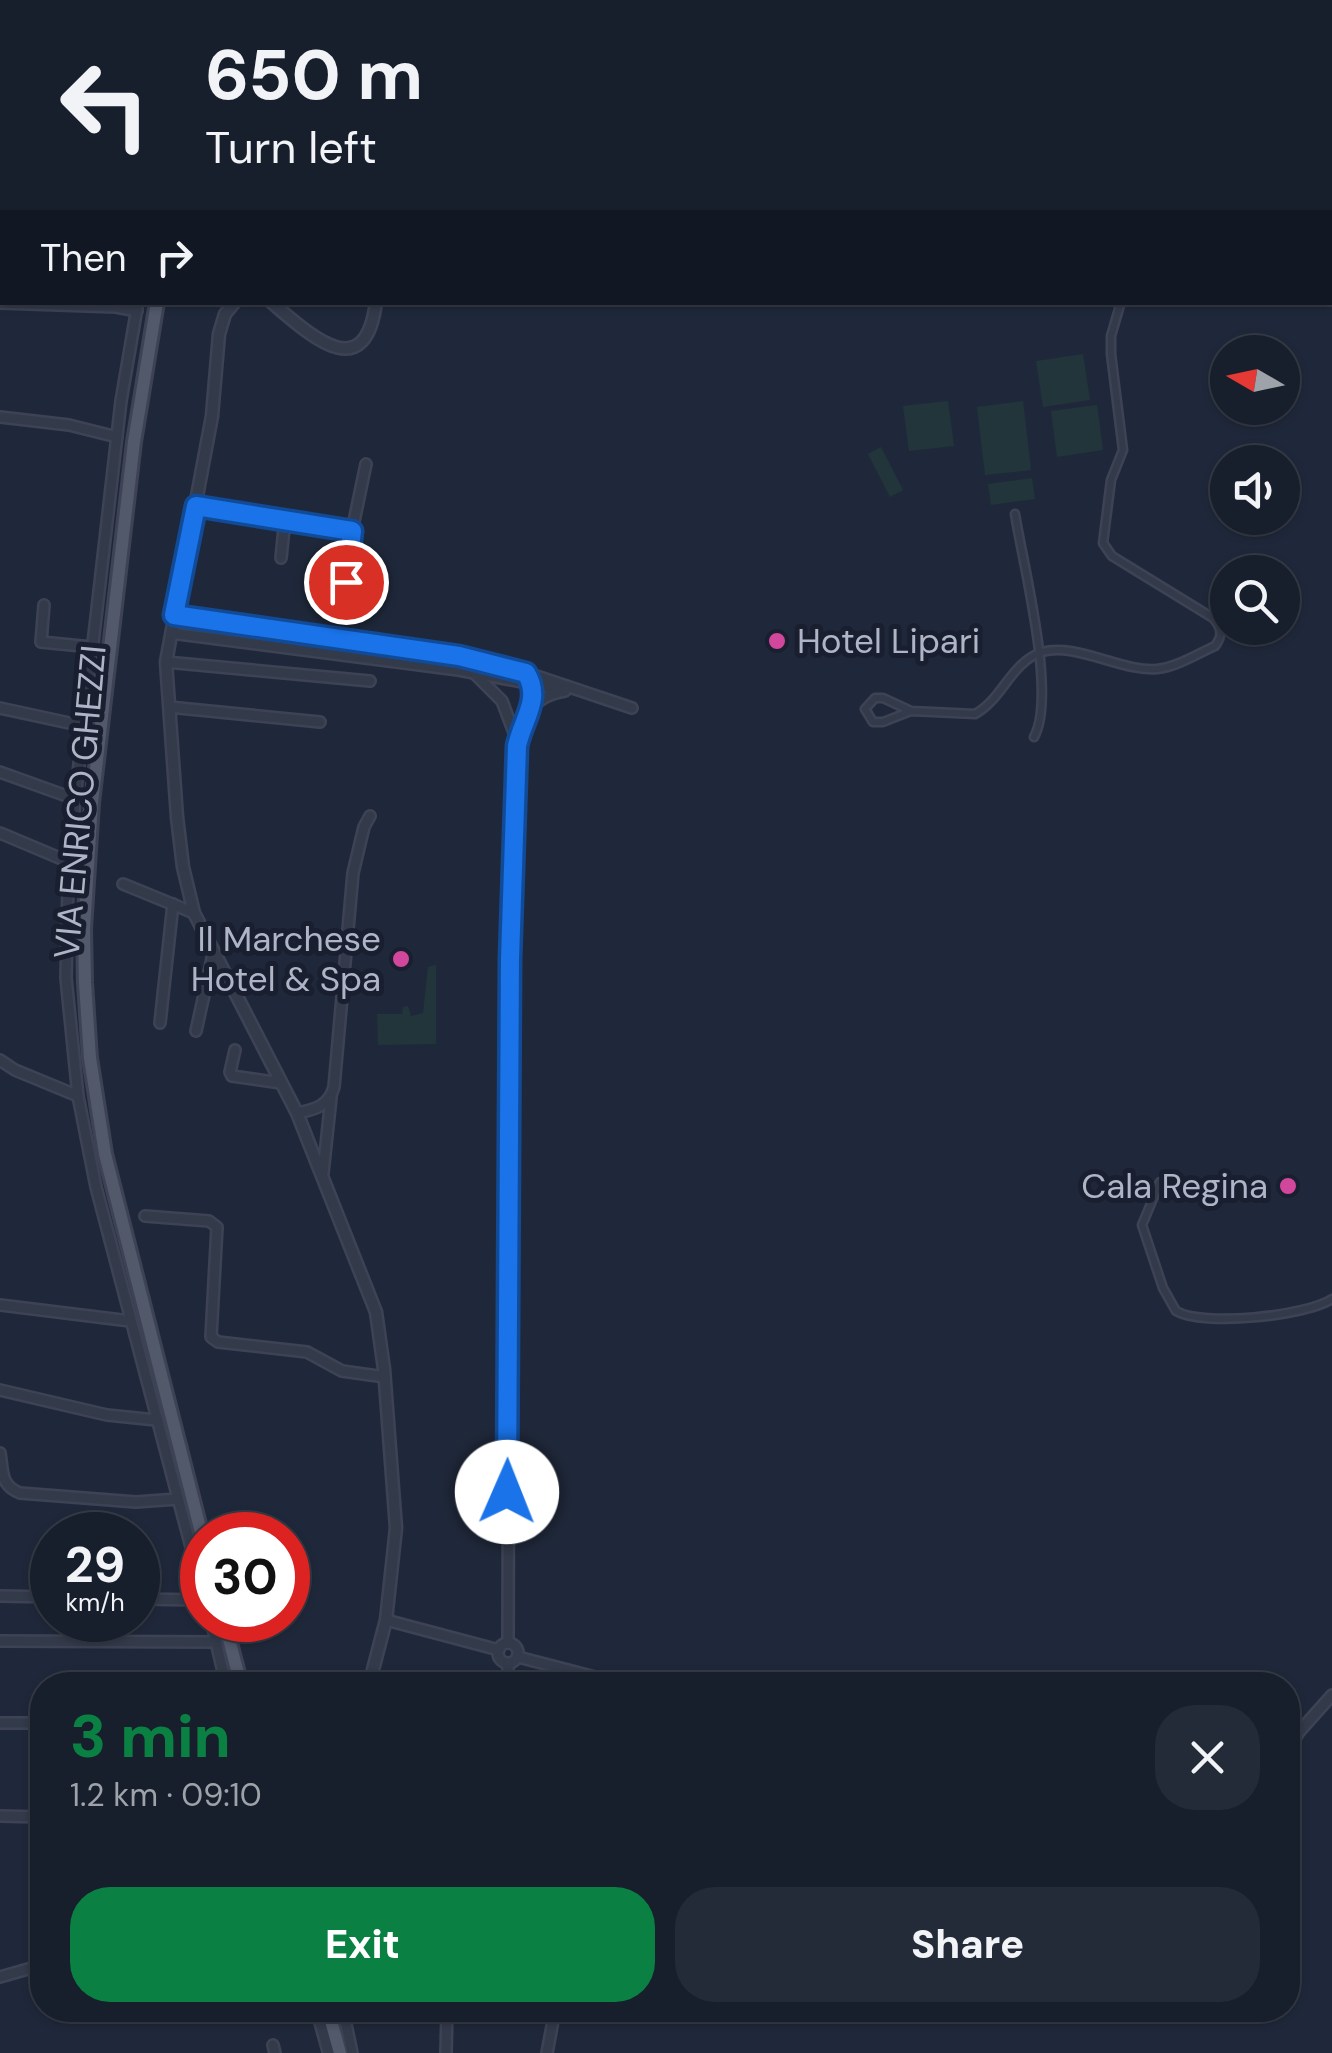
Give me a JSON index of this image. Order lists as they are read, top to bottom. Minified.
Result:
{"streets":{"street":["VIA ENRICO GHEZZI"]},"places":["Hotel Lipari","Il Marchese Hotel & Spa","Cala Regina"],"north":"left","page":{"turn":["650 m","Turn left"],"then":"Then","speed":"29 km/h","limit":"30","heading":["3 min","1.2 km · 09:10"],"buttons":["Exit","Share"]}}
